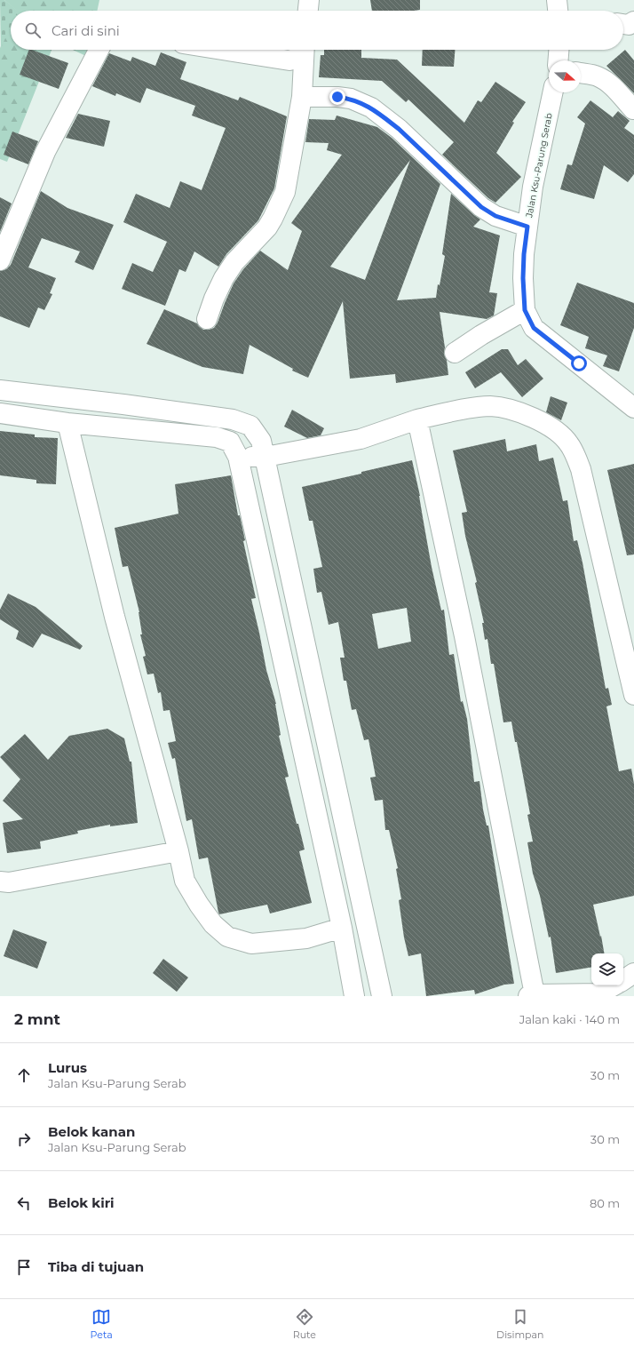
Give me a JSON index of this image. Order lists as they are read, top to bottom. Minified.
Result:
{"streets":{"street":["Jalan Ksu-Parung Serab"]},"north":"right","page":{"search":"Cari di sini","heading":["2 mnt","Jalan kaki · 140 m"],"list":[["Lurus","Jalan Ksu-Parung Serab","30 m"],["Belok kanan","Jalan Ksu-Parung Serab","30 m"],["Belok kiri","80 m"],"Tiba di tujuan"],"nav":["Peta","Rute","Disimpan"]}}
